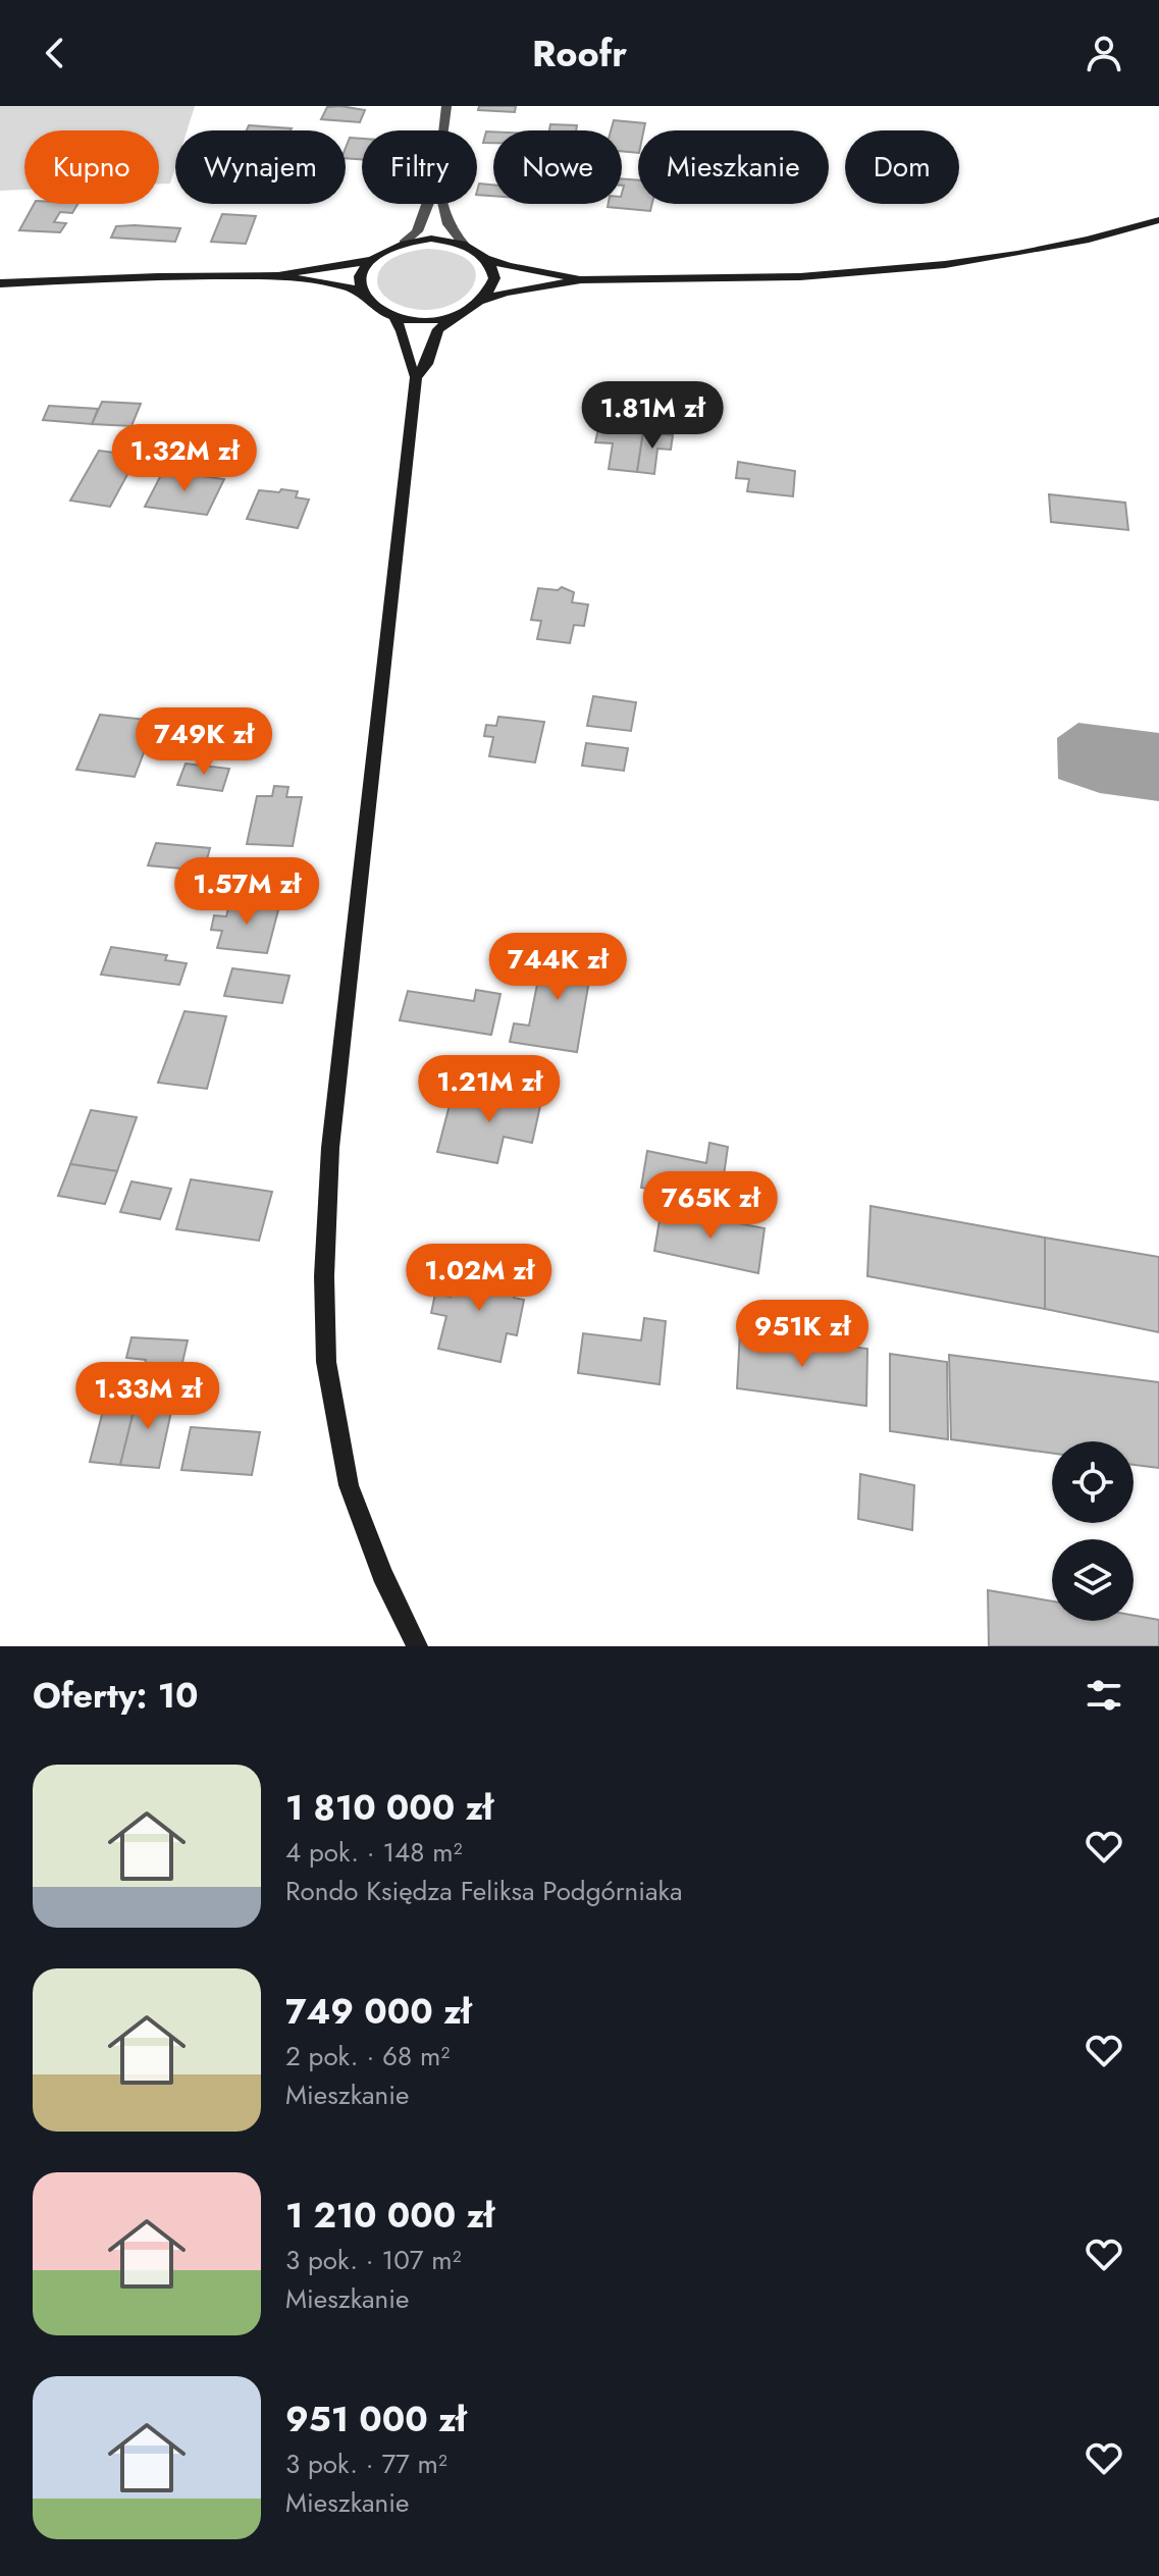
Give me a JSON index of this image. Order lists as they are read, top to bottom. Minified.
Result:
{"page":{"header":"Roofr","chip":["Kupno","Wynajem","Filtry","Nowe","Mieszkanie","Dom"],"price":["1.81M zł","1.32M zł","749K zł","1.57M zł","744K zł","1.21M zł","765K zł","1.02M zł","951K zł","1.33M zł"],"heading":"Oferty: 10","list":[{"name":"1 810 000 zł","note":"4 pok. · 148 m² · Rondo Księdza Feliksa Podgórniaka"},{"name":"749 000 zł","note":"2 pok. · 68 m² · Mieszkanie"},{"name":"1 210 000 zł","note":"3 pok. · 107 m² · Mieszkanie"},{"name":"951 000 zł","note":"3 pok. · 77 m² · Mieszkanie"}]}}
